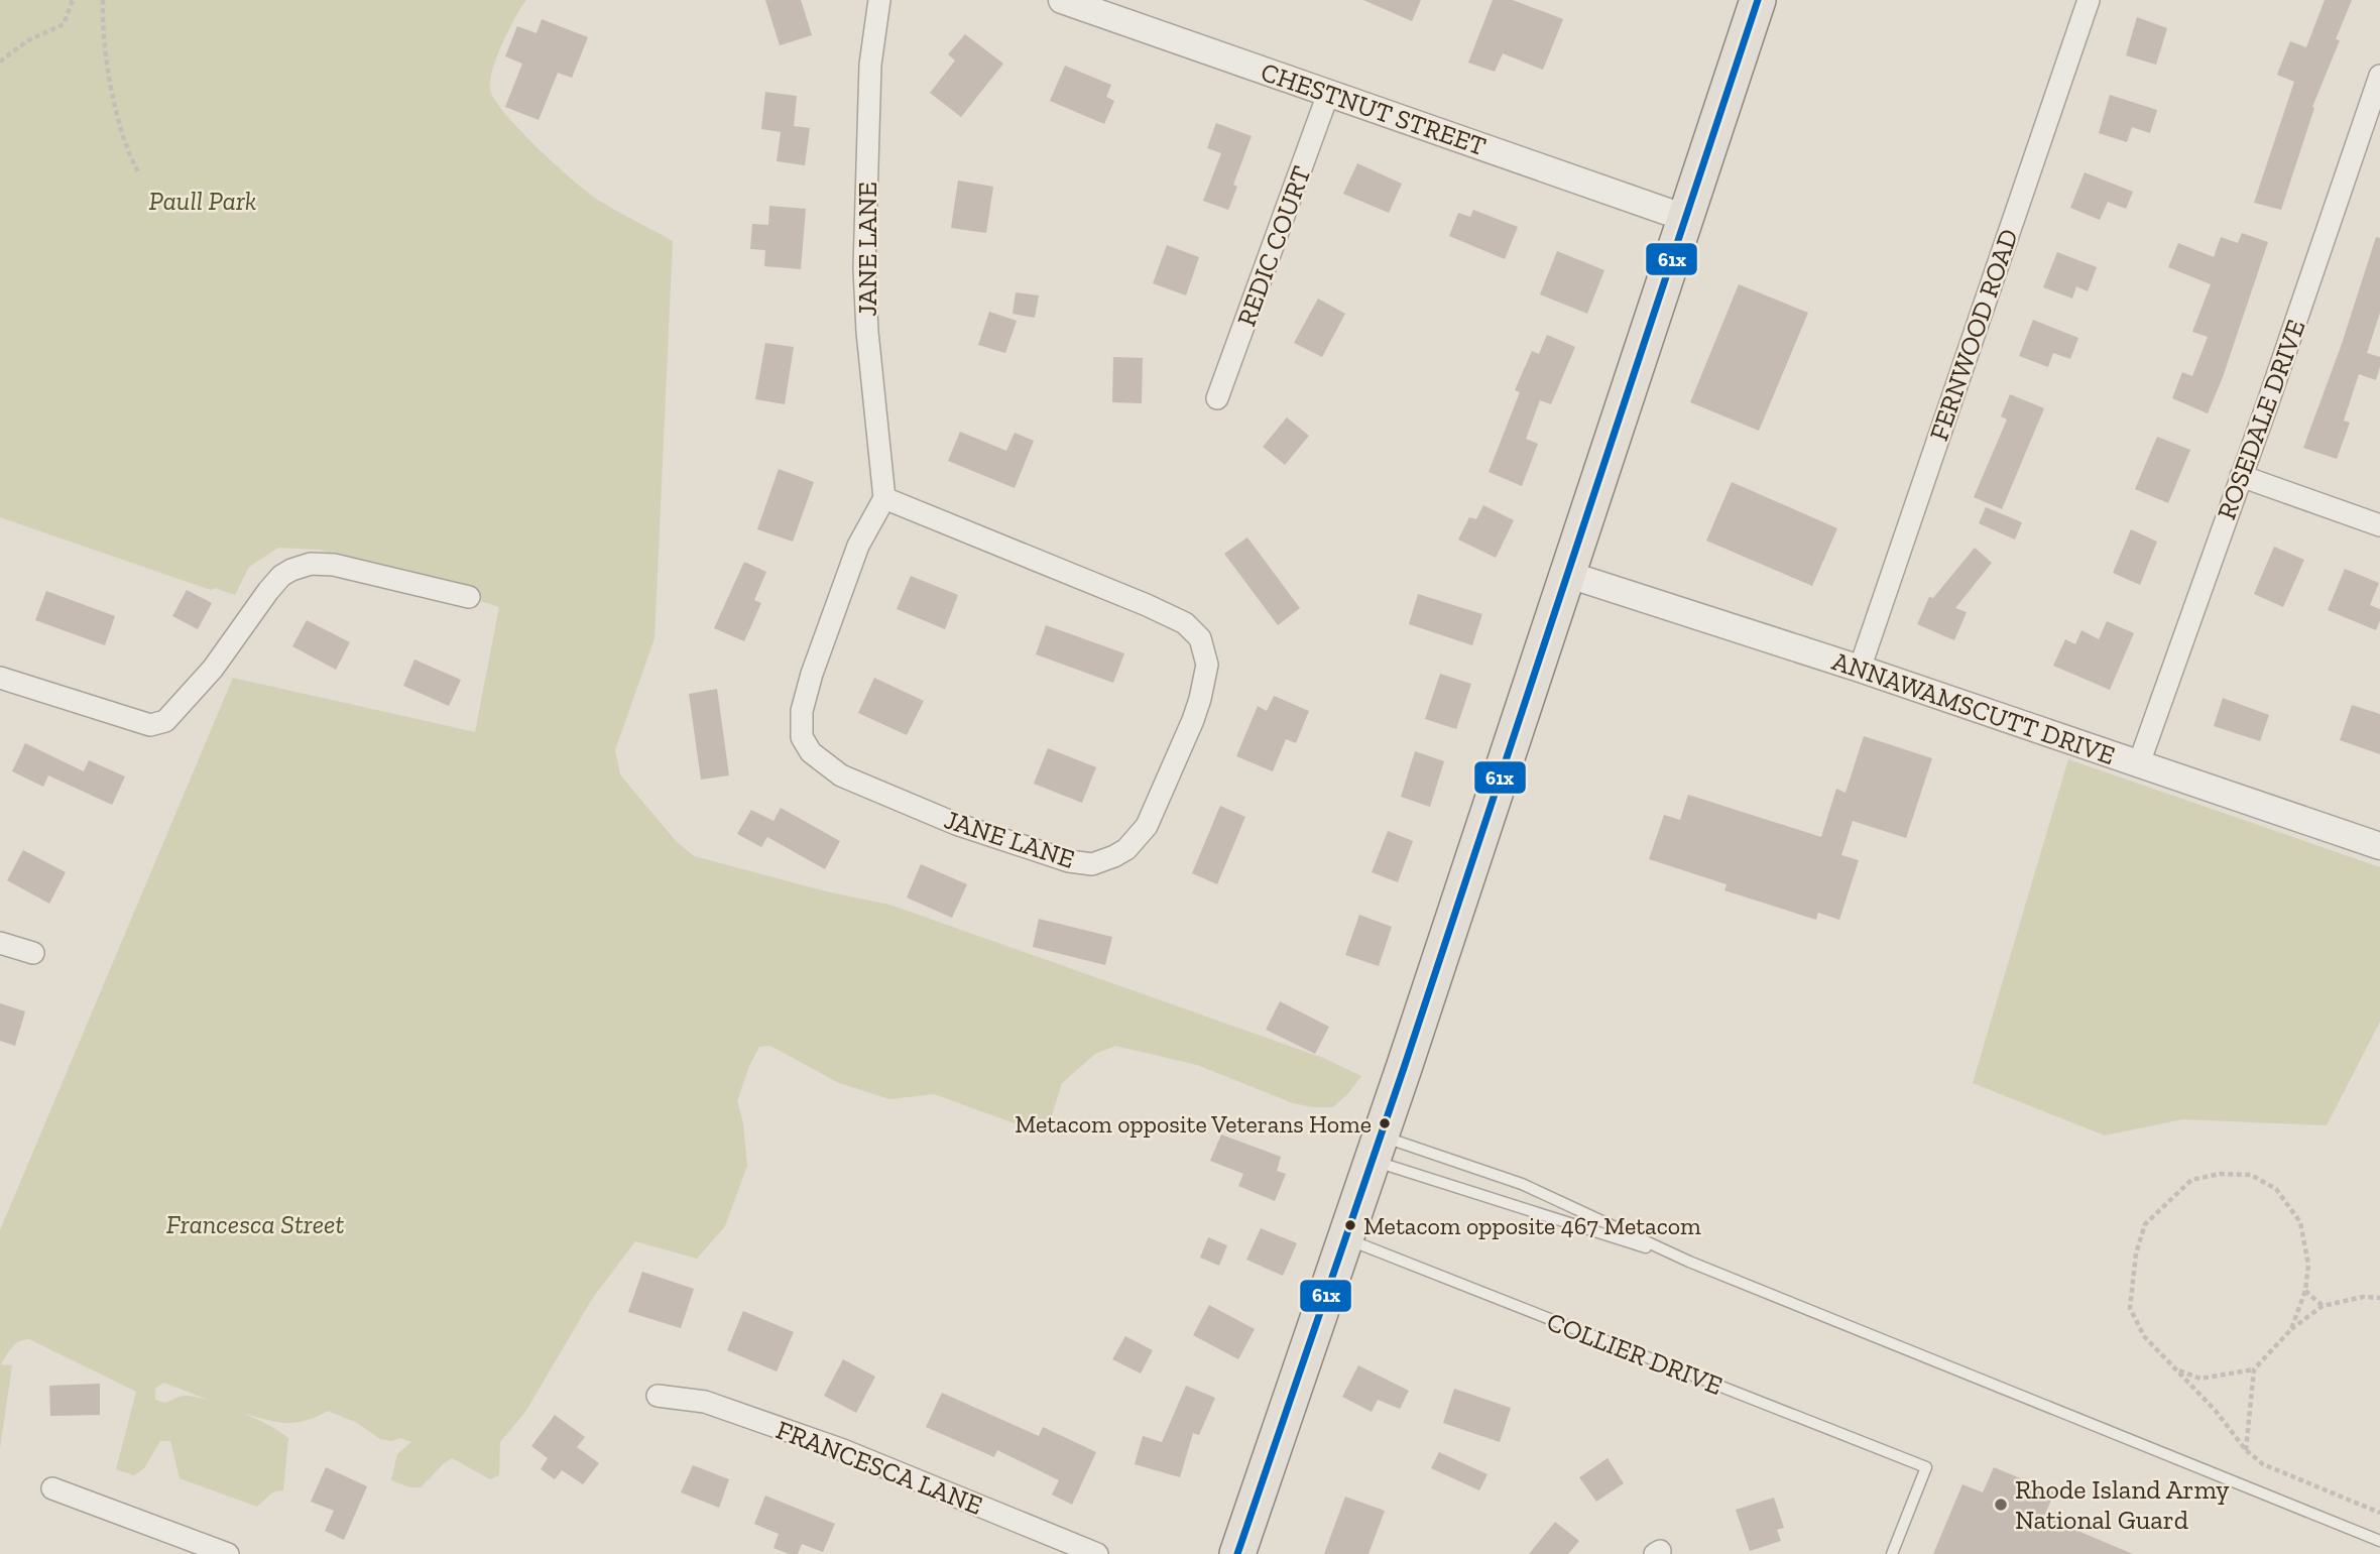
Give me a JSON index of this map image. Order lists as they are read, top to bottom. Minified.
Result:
{"streets":{"street":["CHESTNUT STREET","REDIC COURT","JANE LANE","FERNWOOD ROAD","ROSEDALE DRIVE","ANNAWAMSCUTT DRIVE","FRANCESCA LANE"],"lane":["COLLIER DRIVE"]},"crossings":[["CHESTNUT STREET","REDIC COURT"],["FERNWOOD ROAD","ANNAWAMSCUTT DRIVE"],["ROSEDALE DRIVE","ANNAWAMSCUTT DRIVE"]],"parks":["Paull Park","Francesca Street"],"places":["Metacom opposite Veterans Home","Metacom opposite 467 Metacom","Rhode Island Army National Guard"],"lines":["transit line 61x"]}
